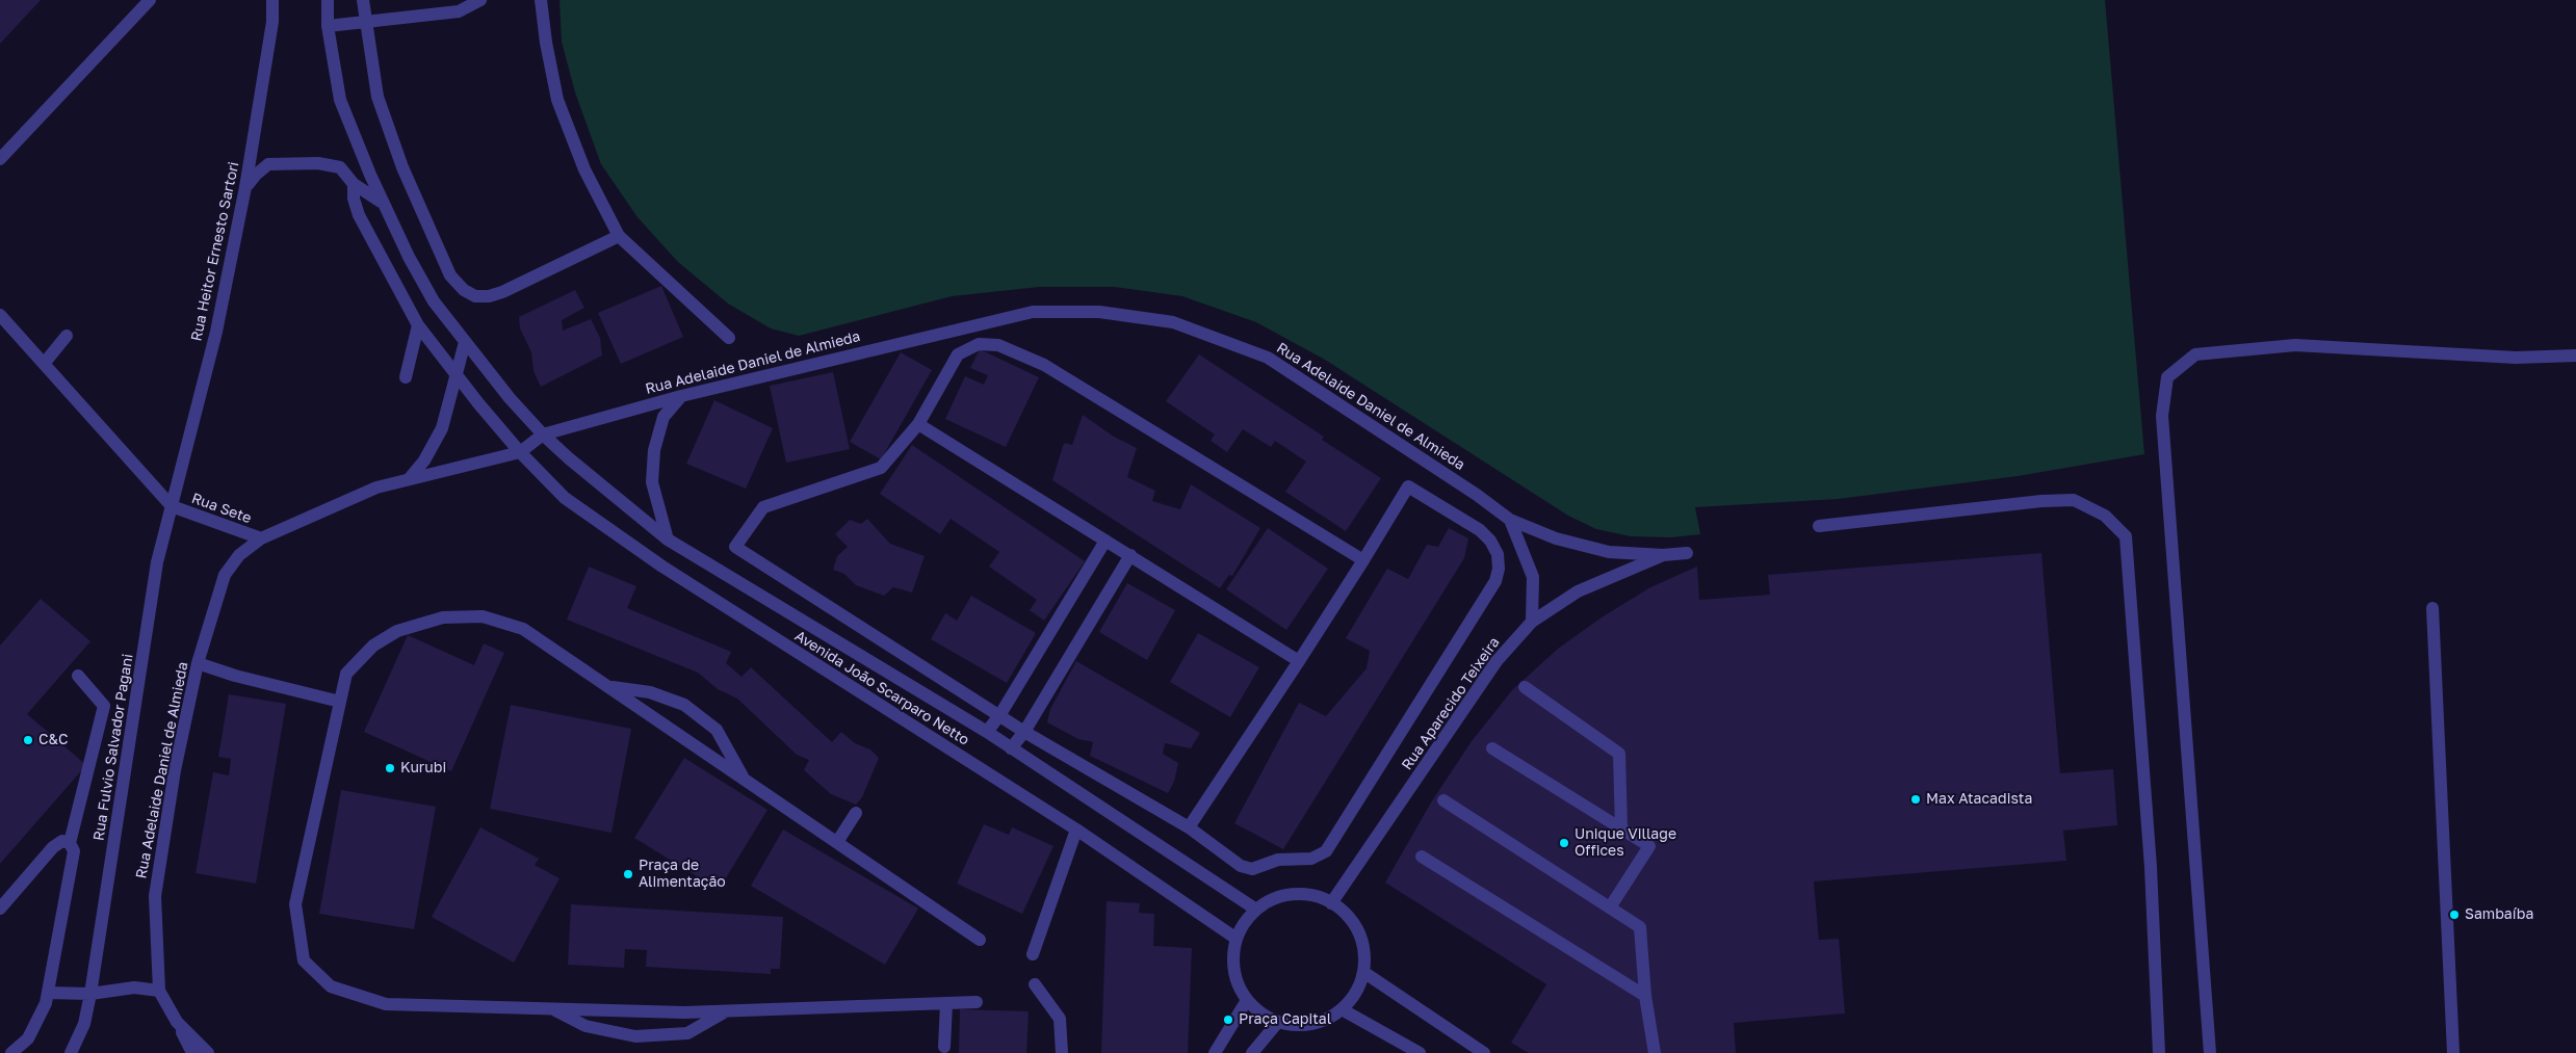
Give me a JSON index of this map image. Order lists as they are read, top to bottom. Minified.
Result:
{"streets":{"street":["Rua Heitor Ernesto Sartori","Rua Adelaide Daniel de Almieda","Rua Sete","Avenida João Scarparo Netto","Rua Aparecido Teixeira","Rua Fulvio Salvador Pagani"]},"crossings":[["Rua Heitor Ernesto Sartori","Rua Sete"],["Rua Heitor Ernesto Sartori","Rua Fulvio Salvador Pagani"],["Rua Adelaide Daniel de Almieda","Rua Sete"],["Rua Adelaide Daniel de Almieda","Avenida João Scarparo Netto"],["Rua Adelaide Daniel de Almieda","Rua Aparecido Teixeira"],["Rua Sete","Rua Fulvio Salvador Pagani"],["Avenida João Scarparo Netto","Rua Aparecido Teixeira"]],"places":["C&C","Kurubi","Max Atacadista","Unique Village Offices","Praça de Alimentação","Sambaíba","Praça Capital"]}
